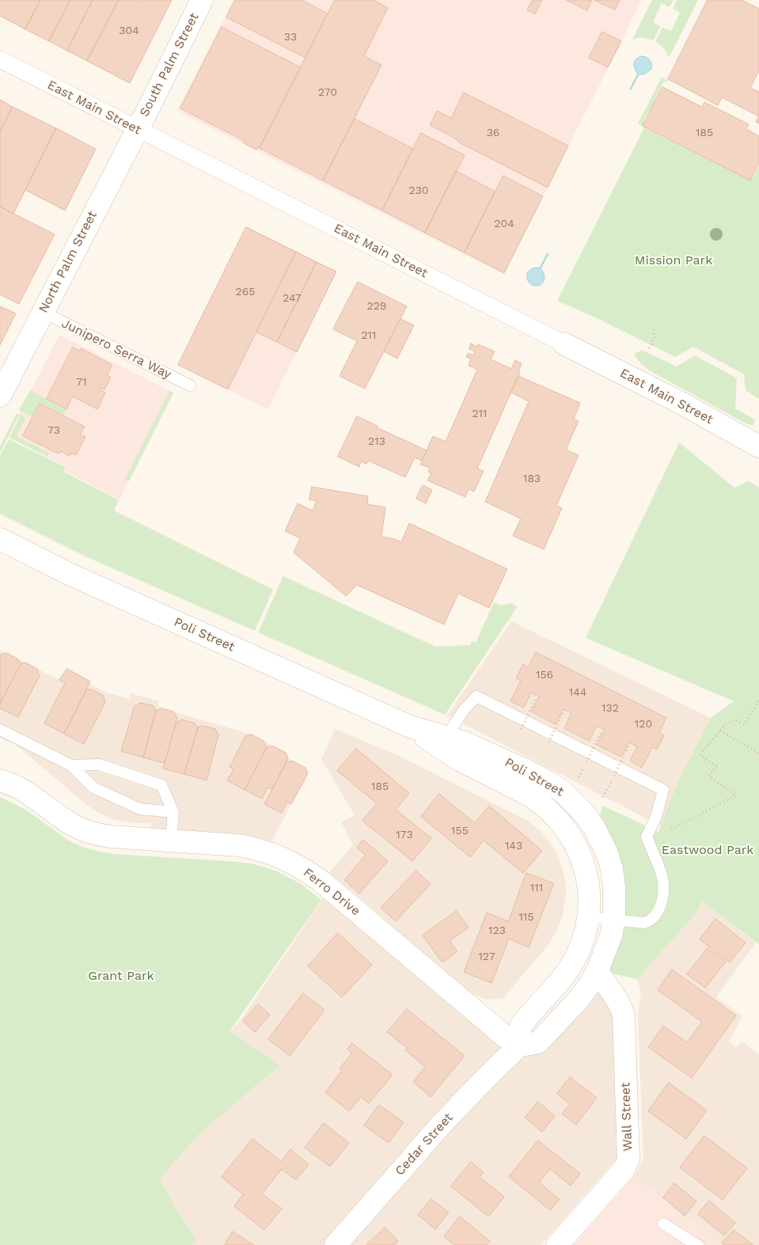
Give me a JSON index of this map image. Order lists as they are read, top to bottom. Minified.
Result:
{"streets":{"main road":["South Palm Street","East Main Street","North Palm Street","Poli Street","Ferro Drive","Wall Street","Cedar Street"],"lane":["Junipero Serra Way"]},"crossings":[["South Palm Street","East Main Street"],["South Palm Street","North Palm Street"],["East Main Street","North Palm Street"],["North Palm Street","Junipero Serra Way"],["Poli Street","Ferro Drive"],["Poli Street","Wall Street"],["Poli Street","Cedar Street"],["Ferro Drive","Cedar Street"]],"parks":["Mission Park","Eastwood Park","Grant Park"],"house_numbers":["304","33","270","36","185","230","204","265","247","229","211","71","211","73","213","183","156","144","132","120","185","155","173","143","111","115","123","127"]}
